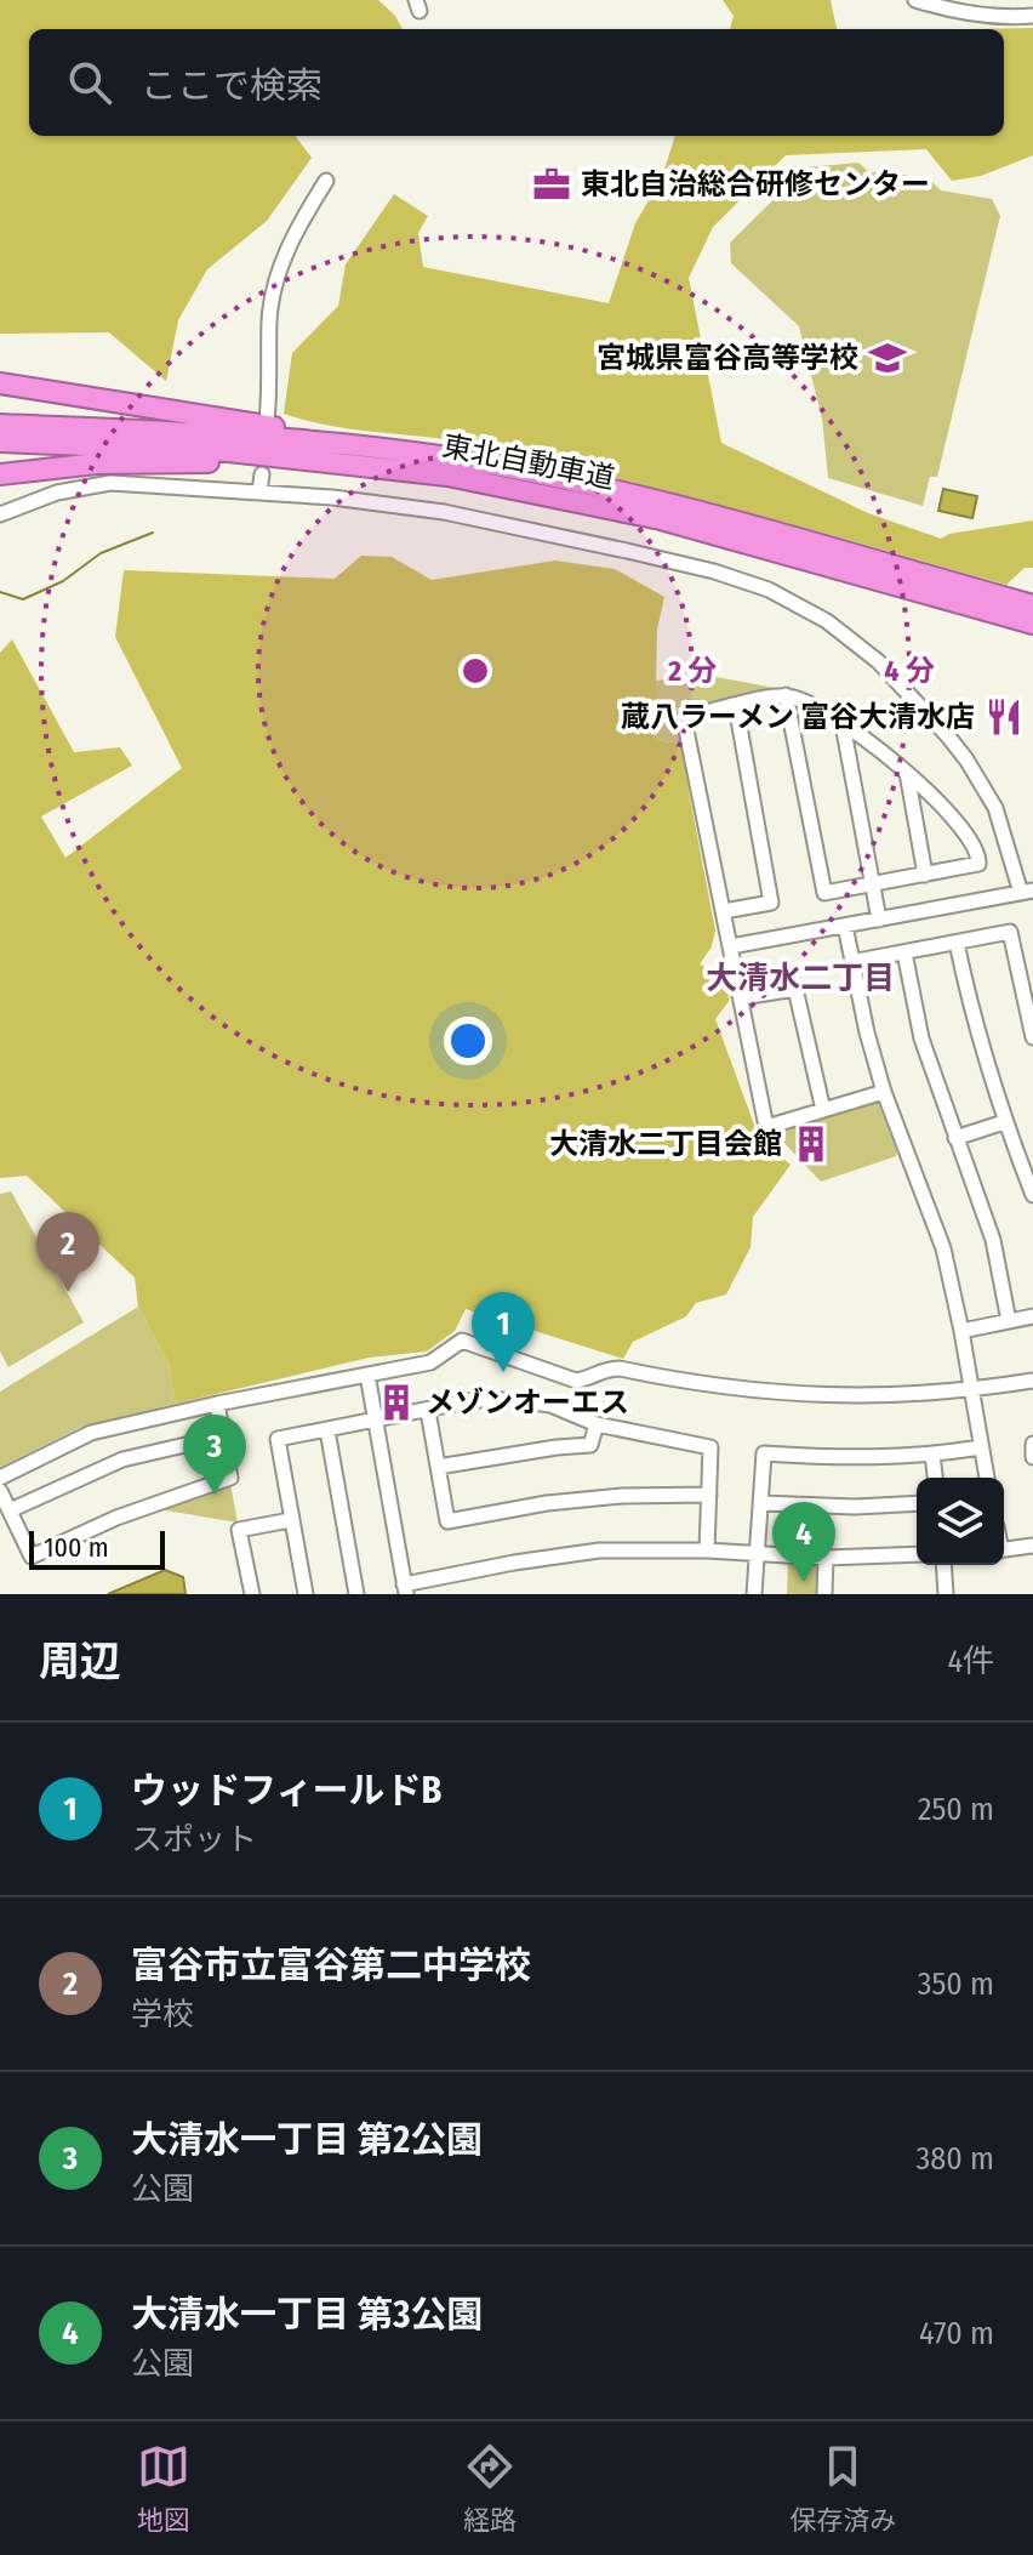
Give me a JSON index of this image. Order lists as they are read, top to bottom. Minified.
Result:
{"streets":{"highway":["東北自動車道"]},"districts":["大清水二丁目"],"places":{"office":["東北自治総合研修センター"],"school or university":["宮城県富谷高等学校"],"restaurant":["蔵八ラーメン 富谷大清水店"],"building":["大清水二丁目会館","メゾンオーエス"]},"scale_bar":"100 m","page":{"search":"ここで検索","pins":["2","1","3","4"],"scale":"100 m","heading":["周辺","4件"],"list":[{"mark":"1","name":"ウッドフィールドB","note":"スポット","value":"250 m"},{"mark":"2","name":"富谷市立富谷第二中学校","note":"学校","value":"350 m"},{"mark":"3","name":"大清水一丁目 第2公園","note":"公園","value":"380 m"},{"mark":"4","name":"大清水一丁目 第3公園","note":"公園","value":"470 m"}],"nav":["地図","経路","保存済み"]},"rings":["2 分","4 分"]}
